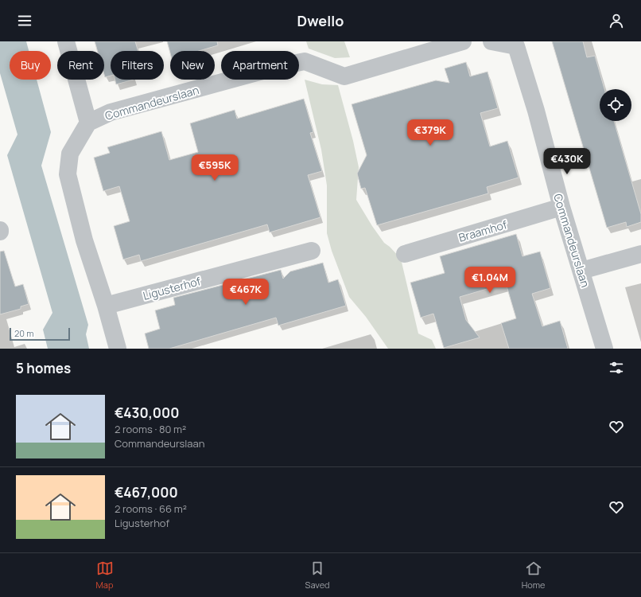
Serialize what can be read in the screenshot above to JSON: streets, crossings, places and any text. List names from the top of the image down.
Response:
{
  "streets": {
    "street": ["Commandeurslaan", "Braamhof", "Ligusterhof"]
  },
  "crossings": [
    ["Commandeurslaan", "Braamhof"]
  ],
  "scale_bar": "20 m",
  "page": {
    "header": "Dwello",
    "chip": [
      "Buy",
      "Rent",
      "Filters",
      "New",
      "Apartment"
    ],
    "price": [
      "€379K",
      "€430K",
      "€595K",
      "€1.04M",
      "€467K"
    ],
    "scale": "20 m",
    "heading": "5 homes",
    "list": [
      {
        "name": "€430,000",
        "note": "2 rooms · 80 m² · Commandeurslaan"
      },
      {
        "name": "€467,000",
        "note": "2 rooms · 66 m² · Ligusterhof"
      }
    ],
    "tabs": ["Map", "Saved", "Home"]
  }
}
